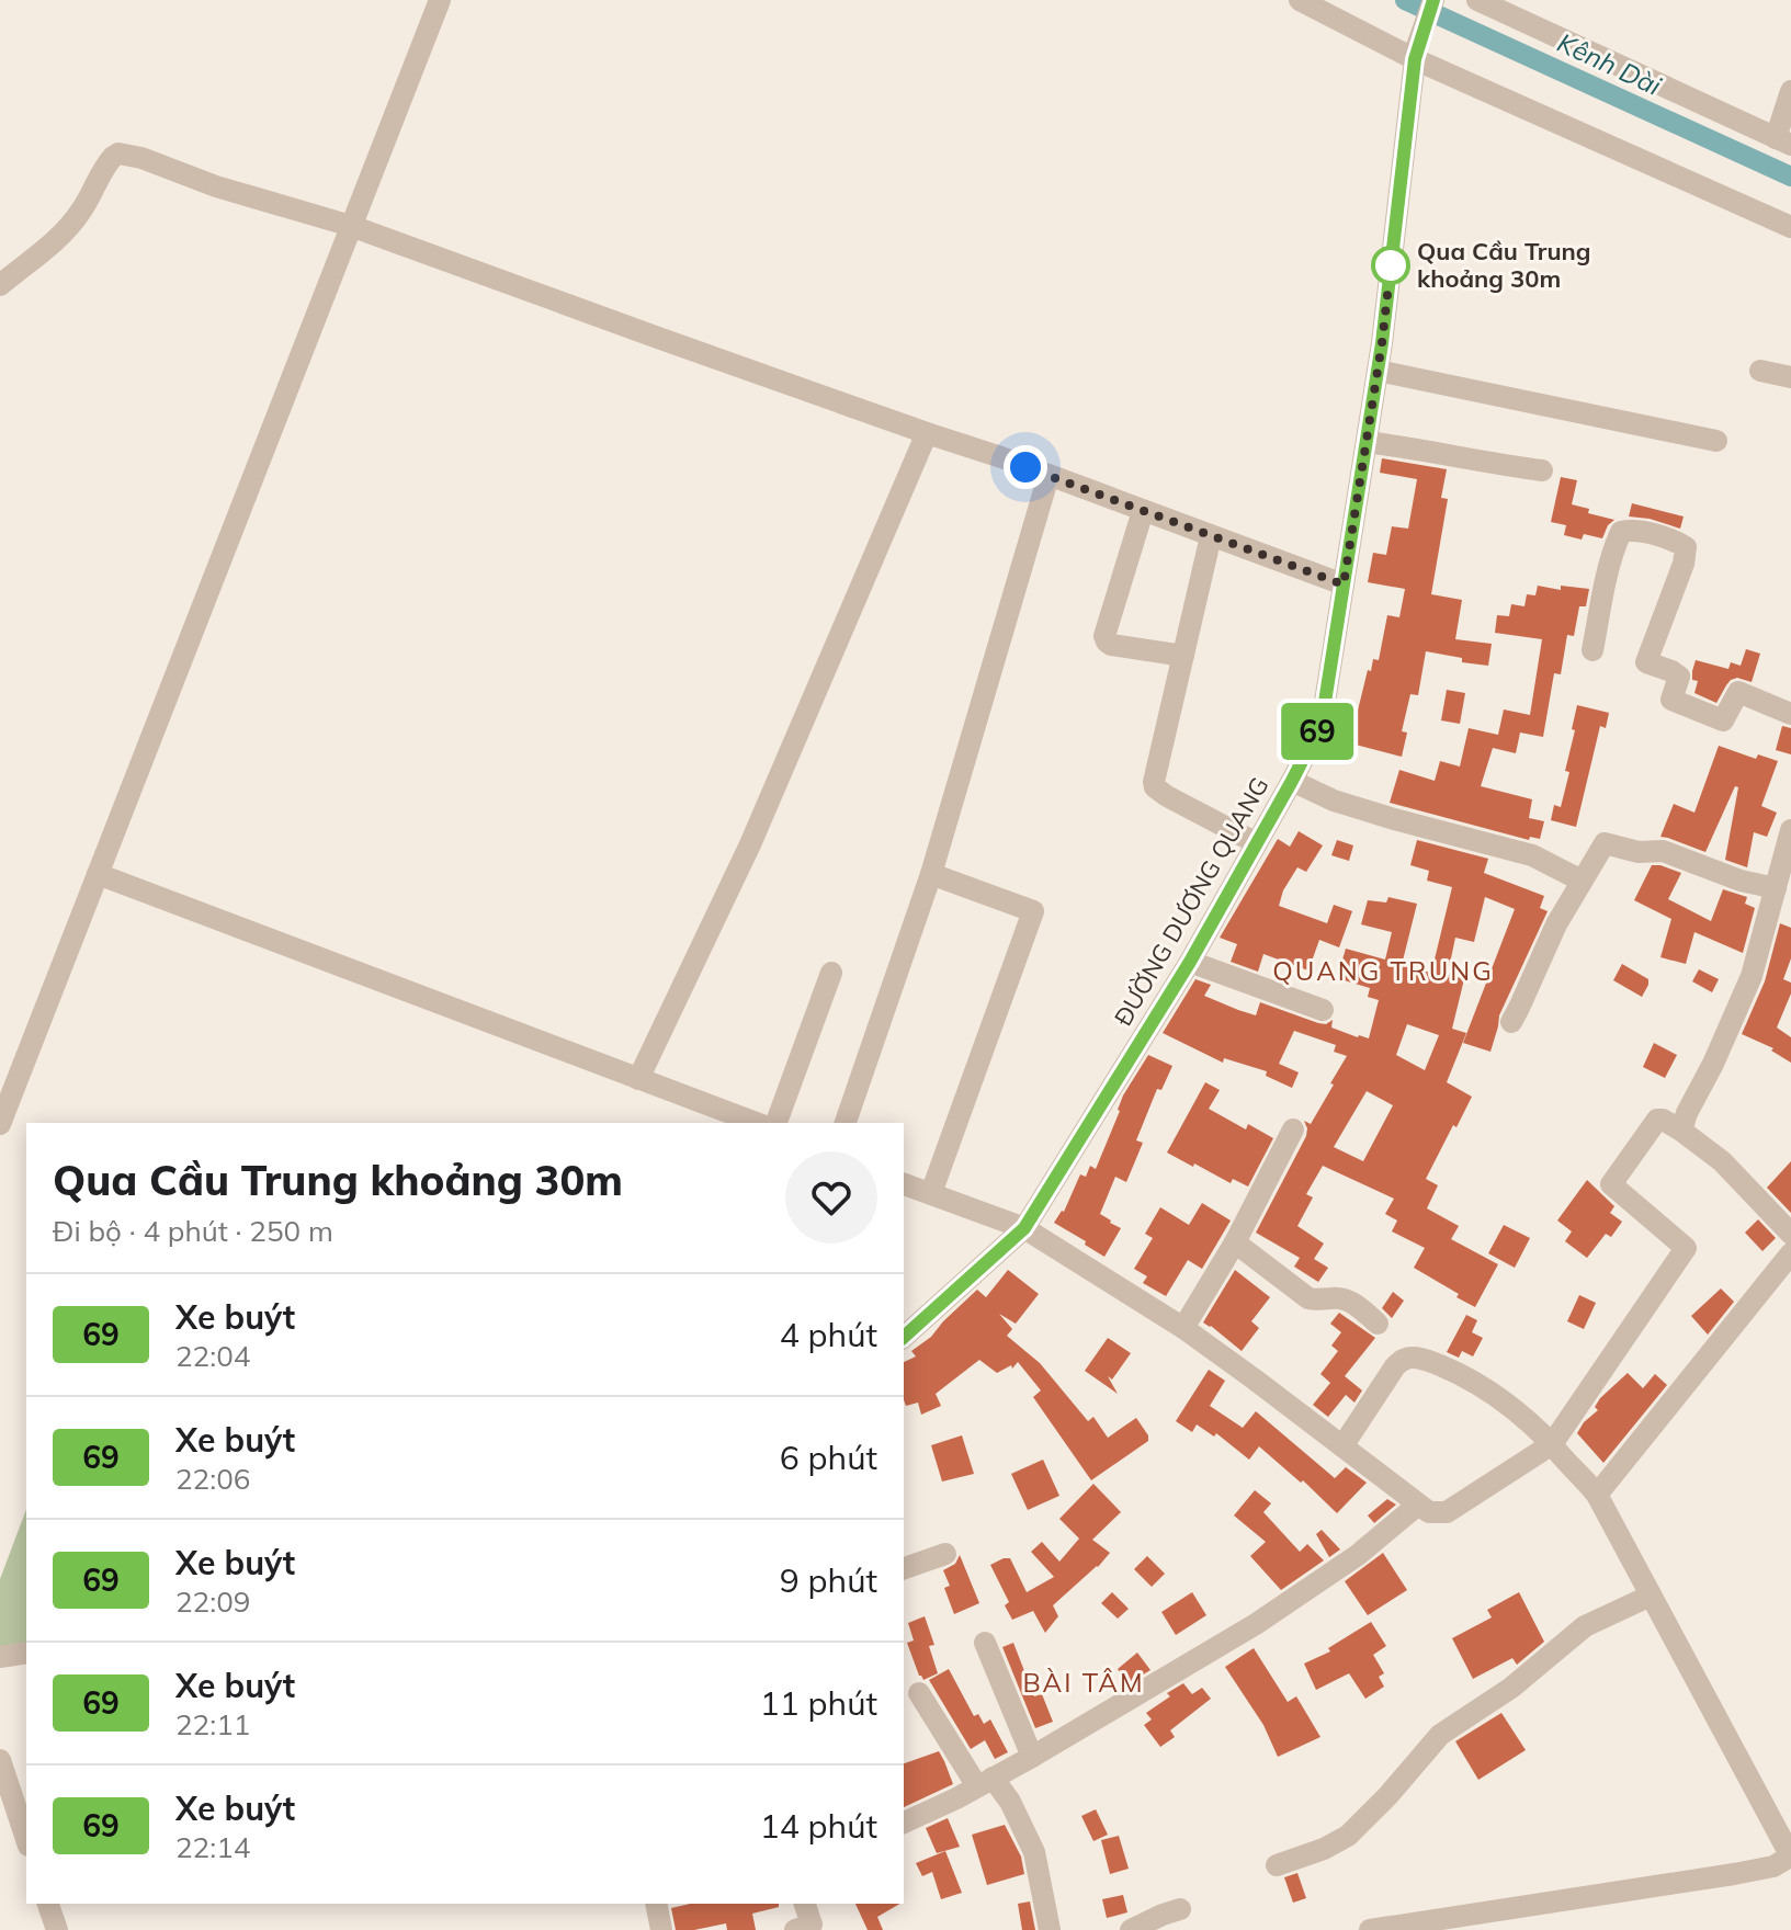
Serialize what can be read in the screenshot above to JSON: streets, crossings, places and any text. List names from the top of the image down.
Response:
{
  "streets": {
    "street": ["ĐƯỜNG DƯƠNG QUANG"]
  },
  "districts": ["QUANG TRUNG", "BÀI TÂM"],
  "water": ["Kênh Dài"],
  "places": ["Qua Cầu Trung khoảng 30m"],
  "lines": ["bus line 69"],
  "page": {
    "on_map": "69",
    "heading": ["Qua Cầu Trung khoảng 30m", "Đi bộ · 4 phút · 250 m"],
    "list": [
      {
        "mark": "69",
        "name": "Xe buýt",
        "note": "22:04",
        "value": "4 phút"
      },
      {
        "mark": "69",
        "name": "Xe buýt",
        "note": "22:06",
        "value": "6 phút"
      },
      {
        "mark": "69",
        "name": "Xe buýt",
        "note": "22:09",
        "value": "9 phút"
      },
      {
        "mark": "69",
        "name": "Xe buýt",
        "note": "22:11",
        "value": "11 phút"
      },
      {
        "mark": "69",
        "name": "Xe buýt",
        "note": "22:14",
        "value": "14 phút"
      }
    ]
  }
}
